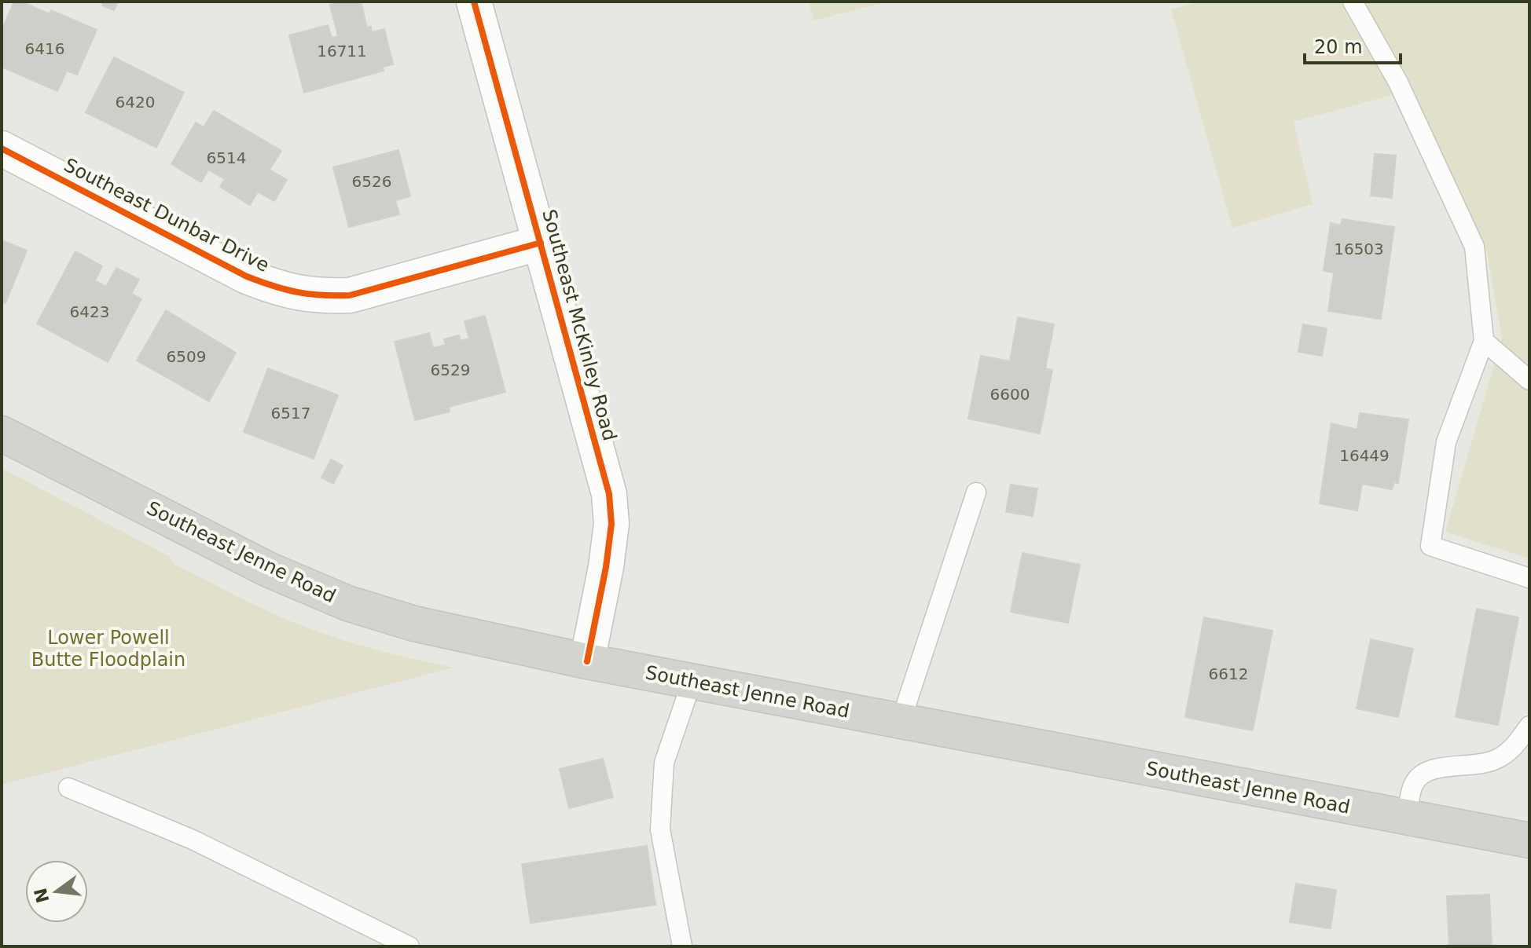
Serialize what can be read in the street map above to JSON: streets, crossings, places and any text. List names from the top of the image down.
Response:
{
  "streets": {
    "main road": ["Southeast Jenne Road"],
    "street": ["Southeast Dunbar Drive", "Southeast McKinley Road"]
  },
  "crossings": [
    ["Southeast Dunbar Drive", "Southeast McKinley Road"],
    ["Southeast McKinley Road", "Southeast Jenne Road"]
  ],
  "parks": ["Lower Powell Butte Floodplain"],
  "house_numbers": [
    "6416",
    "16711",
    "6420",
    "6514",
    "6526",
    "16503",
    "6423",
    "6509",
    "6529",
    "6600",
    "6517",
    "16449",
    "6612"
  ],
  "scale_bar": "20 m",
  "north": "left"
}
